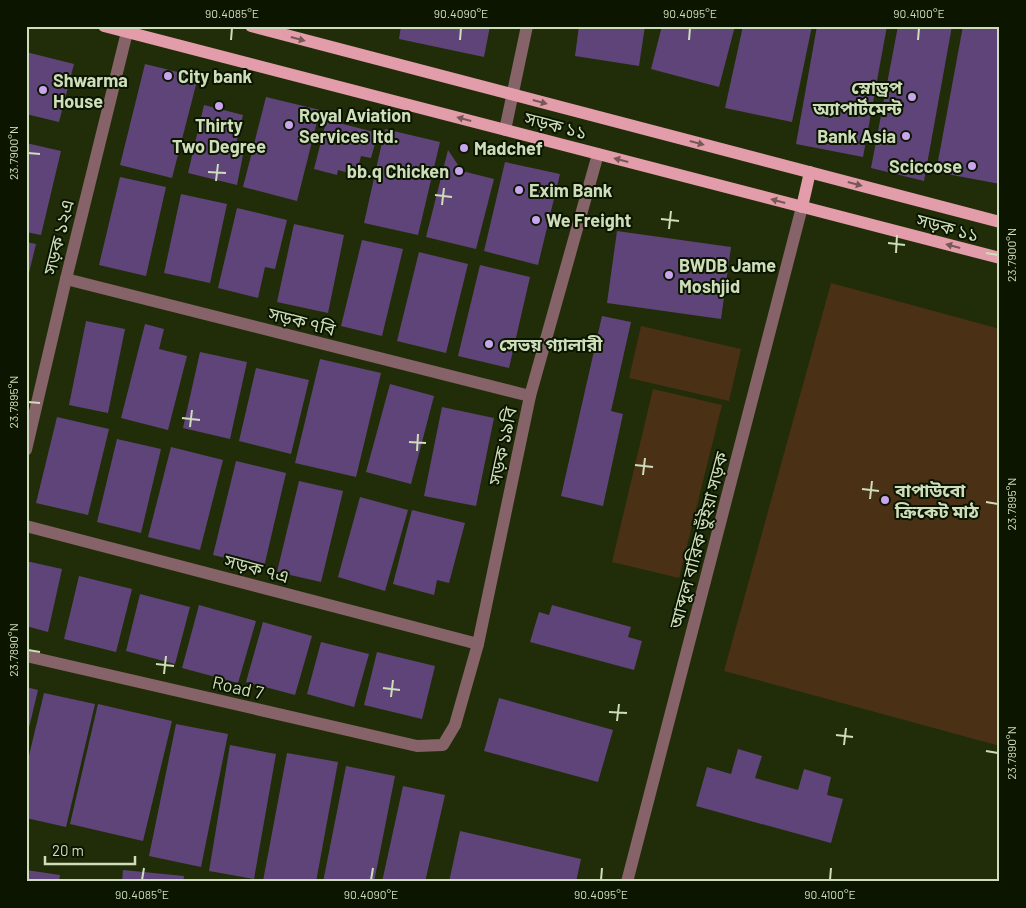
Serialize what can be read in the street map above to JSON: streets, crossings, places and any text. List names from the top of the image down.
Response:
{
  "streets": {
    "main road": ["সড়ক ১১"],
    "street": [
      "সড়ক ১২এ",
      "সড়ক ৭বি",
      "সড়ক ১৯বি",
      "আব্দুল বারিক ভুঁইয়া সড়ক",
      "সড়ক ৭এ",
      "Road 7"
    ]
  },
  "crossings": [
    ["সড়ক ১১", "সড়ক ১২এ"],
    ["সড়ক ১১", "সড়ক ১৯বি"],
    ["সড়ক ১১", "আব্দুল বারিক ভুঁইয়া সড়ক"],
    ["সড়ক ১২এ", "সড়ক ৭বি"],
    ["সড়ক ৭বি", "সড়ক ১৯বি"],
    ["সড়ক ১৯বি", "সড়ক ৭এ"],
    ["সড়ক ১৯বি", "Road 7"]
  ],
  "places": [
    "City bank",
    "Shwarma House",
    "স্নোড্রপ অ্যাপার্টমেন্ট",
    "Thirty Two Degree",
    "Royal Aviation Services ltd.",
    "Bank Asia",
    "Madchef",
    "Sciccose",
    "bb.q Chicken",
    "Exim Bank",
    "We Freight",
    "BWDB Jame Moshjid",
    "সেভয় গ্যালারী",
    "বাপাউবো ক্রিকেট মাঠ"
  ],
  "scale_bar": "20 m",
  "coordinates": [
    "90.4085°E",
    "90.4090°E",
    "90.4095°E",
    "90.4100°E",
    "23.7900°N",
    "23.7895°N",
    "23.7890°N"
  ]
}
